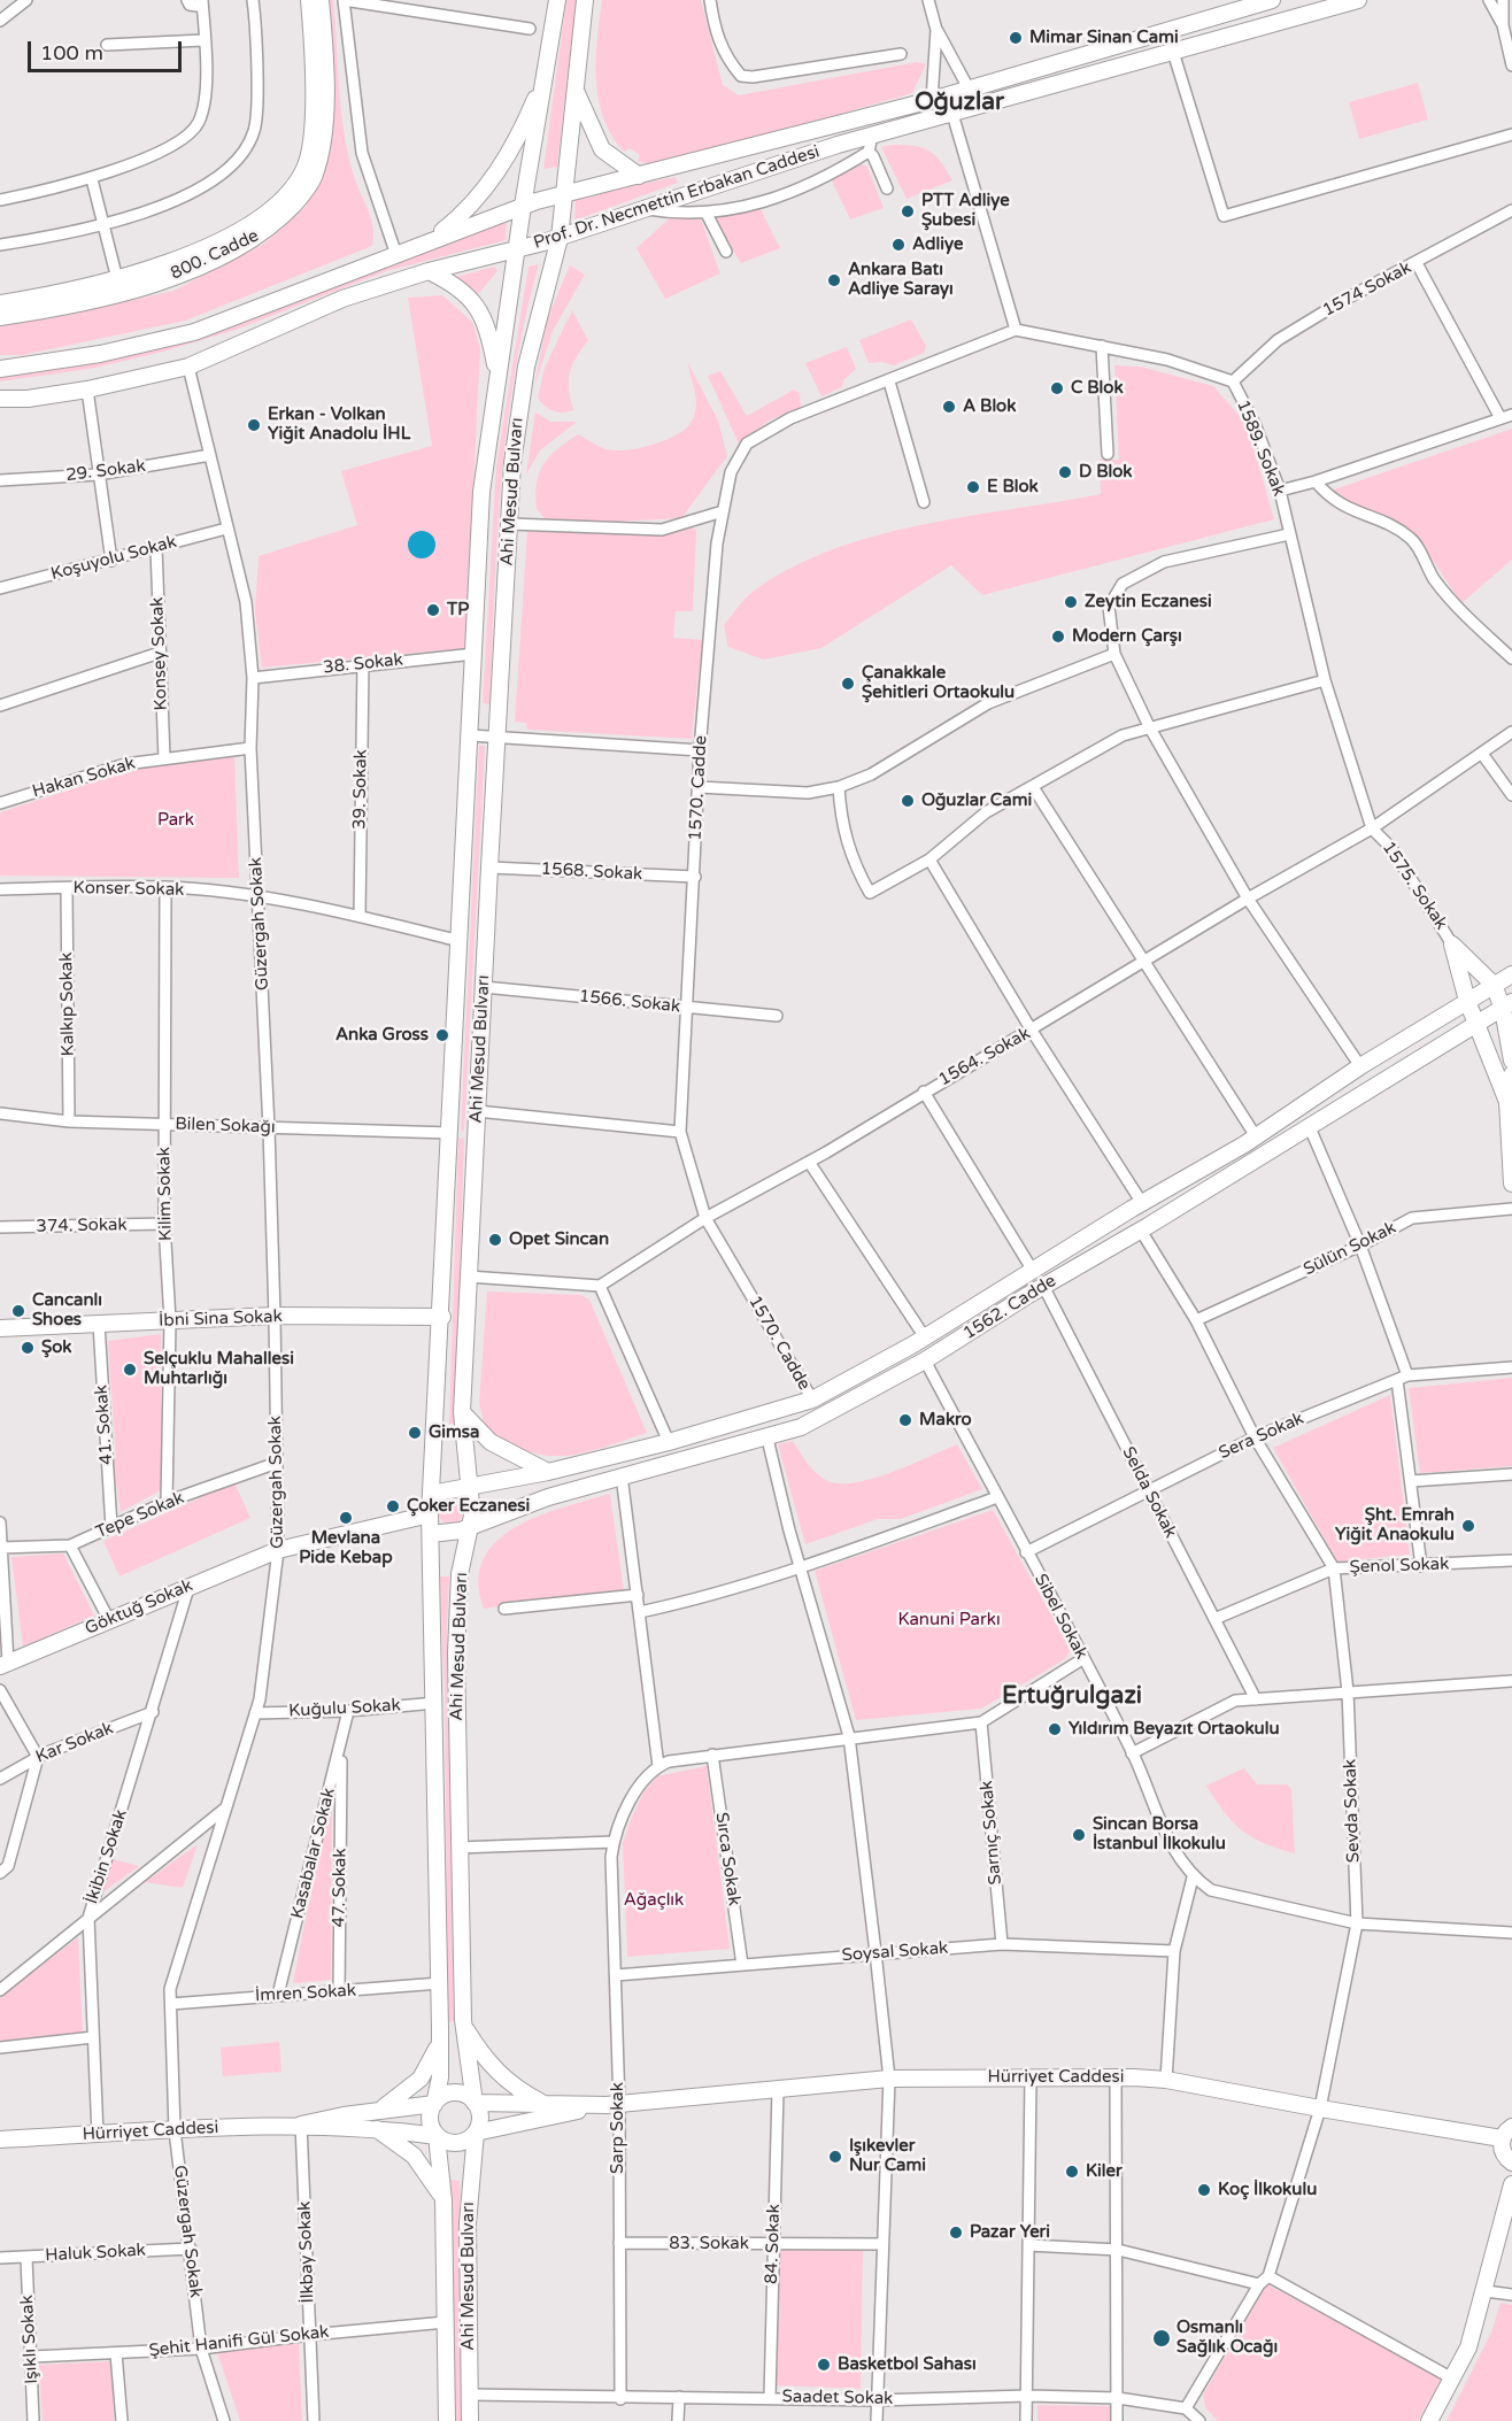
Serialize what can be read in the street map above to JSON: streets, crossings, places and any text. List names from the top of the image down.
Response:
{
  "streets": {
    "main road": [
      "Prof. Dr. Necmettin Erbakan Caddesi",
      "800. Cadde",
      "Ahi Mesud Bulvarı",
      "1562. Cadde",
      "İbni Sina Sokak",
      "Göktuğ Sokak",
      "Hürriyet Caddesi"
    ],
    "street": [
      "1574 Sokak",
      "1589. Sokak",
      "29. Sokak",
      "Koşuyolu Sokak",
      "Konsey Sokak",
      "38. Sokak",
      "Hakan Sokak",
      "1570. Cadde",
      "39. Sokak",
      "1568. Sokak",
      "1575. Sokak",
      "Konser Sokak",
      "Güzergah Sokak",
      "1566. Sokak",
      "Kalkıp Sokak",
      "1564. Sokak",
      "Bilen Sokağı",
      "Kilim Sokak",
      "374. Sokak",
      "Sülün Sokak",
      "41. Sokak",
      "Sera Sokak",
      "Selda Sokak",
      "Tepe Sokak",
      "Şenol Sokak",
      "Sibel Sokak",
      "Kuğulu Sokak",
      "Kar Sokak",
      "Sevda Sokak",
      "Sarnıç Sokak",
      "Kasabalar Sokak",
      "İkibin Sokak",
      "Sırca Sokak",
      "47. Sokak",
      "Soysal Sokak",
      "İmren Sokak",
      "Sarp Sokak",
      "83. Sokak",
      "84. Sokak",
      "İlkbay Sokak",
      "Haluk Sokak",
      "Işıklı Sokak",
      "Şehit Hanifi Gül Sokak",
      "Saadet Sokak"
    ]
  },
  "crossings": [
    ["Prof. Dr. Necmettin Erbakan Caddesi", "Ahi Mesud Bulvarı"],
    ["Prof. Dr. Necmettin Erbakan Caddesi", "Güzergah Sokak"],
    ["1574 Sokak", "1589. Sokak"],
    ["1589. Sokak", "1570. Cadde"],
    ["1589. Sokak", "1575. Sokak"],
    ["1589. Sokak", "1564. Sokak"],
    ["29. Sokak", "Güzergah Sokak"],
    ["Ahi Mesud Bulvarı", "38. Sokak"],
    ["Ahi Mesud Bulvarı", "1568. Sokak"],
    ["Ahi Mesud Bulvarı", "Konser Sokak"],
    ["Ahi Mesud Bulvarı", "1566. Sokak"],
    ["Ahi Mesud Bulvarı", "Bilen Sokağı"],
    ["Ahi Mesud Bulvarı", "1562. Cadde"],
    ["Ahi Mesud Bulvarı", "İbni Sina Sokak"],
    ["Ahi Mesud Bulvarı", "Göktuğ Sokak"],
    ["Ahi Mesud Bulvarı", "Kuğulu Sokak"],
    ["Ahi Mesud Bulvarı", "İmren Sokak"],
    ["Ahi Mesud Bulvarı", "Şehit Hanifi Gül Sokak"],
    ["Ahi Mesud Bulvarı", "Saadet Sokak"],
    ["Koşuyolu Sokak", "Konsey Sokak"],
    ["Koşuyolu Sokak", "Güzergah Sokak"],
    ["Konsey Sokak", "Hakan Sokak"],
    ["38. Sokak", "39. Sokak"],
    ["38. Sokak", "Güzergah Sokak"],
    ["Hakan Sokak", "Güzergah Sokak"],
    ["1570. Cadde", "1568. Sokak"],
    ["1570. Cadde", "1566. Sokak"],
    ["1570. Cadde", "1564. Sokak"],
    ["1570. Cadde", "1562. Cadde"],
    ["39. Sokak", "Konser Sokak"],
    ["1575. Sokak", "1564. Sokak"],
    ["Konser Sokak", "Güzergah Sokak"],
    ["Konser Sokak", "Kalkıp Sokak"],
    ["Konser Sokak", "Kilim Sokak"],
    ["Güzergah Sokak", "Bilen Sokağı"],
    ["Güzergah Sokak", "İbni Sina Sokak"],
    ["Güzergah Sokak", "Tepe Sokak"],
    ["Güzergah Sokak", "Göktuğ Sokak"],
    ["Güzergah Sokak", "Kuğulu Sokak"],
    ["Güzergah Sokak", "İmren Sokak"],
    ["Güzergah Sokak", "Hürriyet Caddesi"],
    ["Güzergah Sokak", "Haluk Sokak"],
    ["Güzergah Sokak", "Şehit Hanifi Gül Sokak"],
    ["Kalkıp Sokak", "Bilen Sokağı"],
    ["Bilen Sokağı", "Kilim Sokak"],
    ["Kilim Sokak", "374. Sokak"],
    ["Kilim Sokak", "İbni Sina Sokak"],
    ["Kilim Sokak", "Tepe Sokak"],
    ["Sülün Sokak", "Sevda Sokak"],
    ["1562. Cadde", "Selda Sokak"],
    ["1562. Cadde", "Sibel Sokak"],
    ["1562. Cadde", "Sevda Sokak"],
    ["İbni Sina Sokak", "41. Sokak"],
    ["41. Sokak", "Tepe Sokak"],
    ["Sera Sokak", "Selda Sokak"],
    ["Sera Sokak", "Sibel Sokak"],
    ["Sera Sokak", "Sevda Sokak"],
    ["Selda Sokak", "Şenol Sokak"],
    ["Şenol Sokak", "Sevda Sokak"],
    ["Göktuğ Sokak", "İkibin Sokak"],
    ["Sibel Sokak", "Sevda Sokak"],
    ["Kuğulu Sokak", "Kasabalar Sokak"],
    ["Kar Sokak", "İkibin Sokak"],
    ["Sevda Sokak", "Hürriyet Caddesi"],
    ["Sarnıç Sokak", "Soysal Sokak"],
    ["Kasabalar Sokak", "47. Sokak"],
    ["Kasabalar Sokak", "İmren Sokak"],
    ["İkibin Sokak", "Hürriyet Caddesi"],
    ["Sırca Sokak", "Soysal Sokak"],
    ["47. Sokak", "İmren Sokak"],
    ["Soysal Sokak", "Sarp Sokak"],
    ["Hürriyet Caddesi", "Sarp Sokak"],
    ["Hürriyet Caddesi", "84. Sokak"],
    ["Hürriyet Caddesi", "İlkbay Sokak"],
    ["Sarp Sokak", "83. Sokak"],
    ["Sarp Sokak", "Saadet Sokak"],
    ["83. Sokak", "84. Sokak"],
    ["84. Sokak", "Saadet Sokak"],
    ["İlkbay Sokak", "Şehit Hanifi Gül Sokak"],
    ["Haluk Sokak", "Işıklı Sokak"],
    ["Işıklı Sokak", "Şehit Hanifi Gül Sokak"]
  ],
  "districts": ["Oğuzlar", "Ertuğrulgazi"],
  "parks": ["Park", "Kanuni Parkı", "Ağaçlık"],
  "places": [
    "Mimar Sinan Cami",
    "PTT Adliye Şubesi",
    "Adliye",
    "Ankara Batı Adliye Sarayı",
    "C Blok",
    "A Blok",
    "Erkan - Volkan Yiğit Anadolu İHL",
    "D Blok",
    "E Blok",
    "Zeytin Eczanesi",
    "TP",
    "Modern Çarşı",
    "Çanakkale Şehitleri Ortaokulu",
    "Oğuzlar Cami",
    "Anka Gross",
    "Opet Sincan",
    "Cancanlı Shoes",
    "Şok",
    "Selçuklu Mahallesi Muhtarlığı",
    "Makro",
    "Gimsa",
    "Çoker Eczanesi",
    "Mevlana Pide Kebap",
    "Şht. Emrah Yiğit Anaokulu",
    "Yıldırım Beyazıt Ortaokulu",
    "Sincan Borsa İstanbul İlkokulu",
    "Işıkevler Nur Cami",
    "Kiler",
    "Koç İlkokulu",
    "Pazar Yeri",
    "Osmanlı Sağlık Ocağı",
    "Basketbol Sahası"
  ],
  "scale_bar": "100 m"
}
